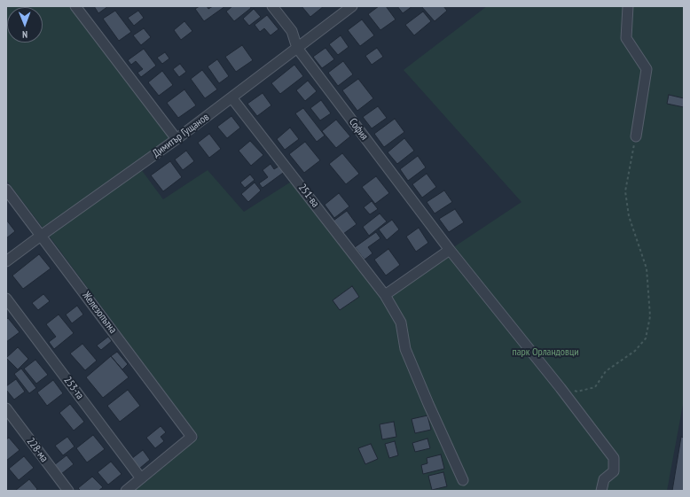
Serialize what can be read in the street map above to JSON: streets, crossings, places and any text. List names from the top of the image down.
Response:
{
  "streets": {
    "street": [
      "София",
      "Димитър Гущанов",
      "251-ва",
      "Железопътна",
      "253-та",
      "228-ма"
    ]
  },
  "crossings": [
    ["София", "Димитър Гущанов"],
    ["Димитър Гущанов", "251-ва"],
    ["Димитър Гущанов", "Железопътна"],
    ["Железопътна", "253-та"]
  ],
  "parks": ["парк Орландовци"],
  "north": "bottom"
}
